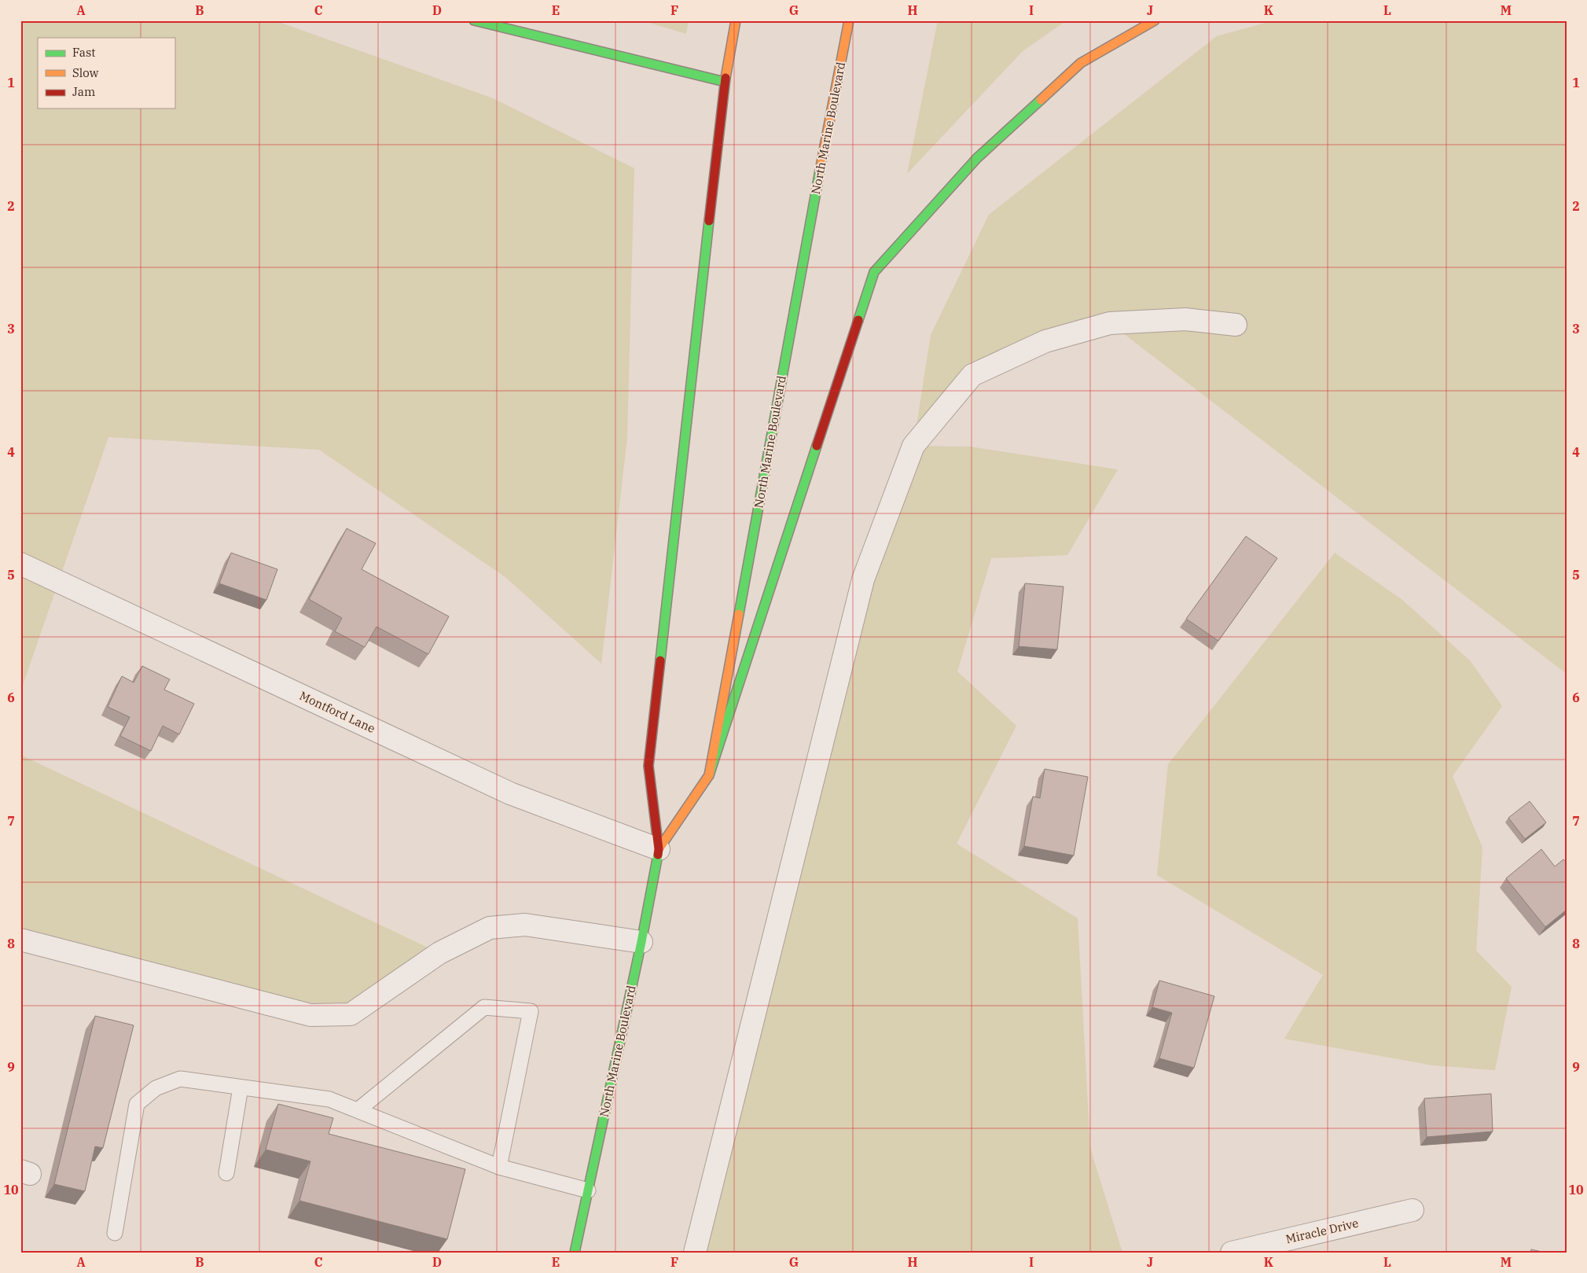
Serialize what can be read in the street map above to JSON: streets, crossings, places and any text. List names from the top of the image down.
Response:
{
  "streets": {
    "main road": ["North Marine Boulevard"],
    "street": ["Montford Lane", "Miracle Drive"]
  },
  "crossings": [
    ["North Marine Boulevard", "Montford Lane"]
  ],
  "legend": ["Fast", "Slow", "Jam"],
  "grid": {
    "columns": [
      "A",
      "B",
      "C",
      "D",
      "E",
      "F",
      "G",
      "H",
      "I",
      "J",
      "K",
      "L",
      "M"
    ],
    "rows": [
      "1",
      "2",
      "3",
      "4",
      "5",
      "6",
      "7",
      "8",
      "9",
      "10"
    ]
  }
}
